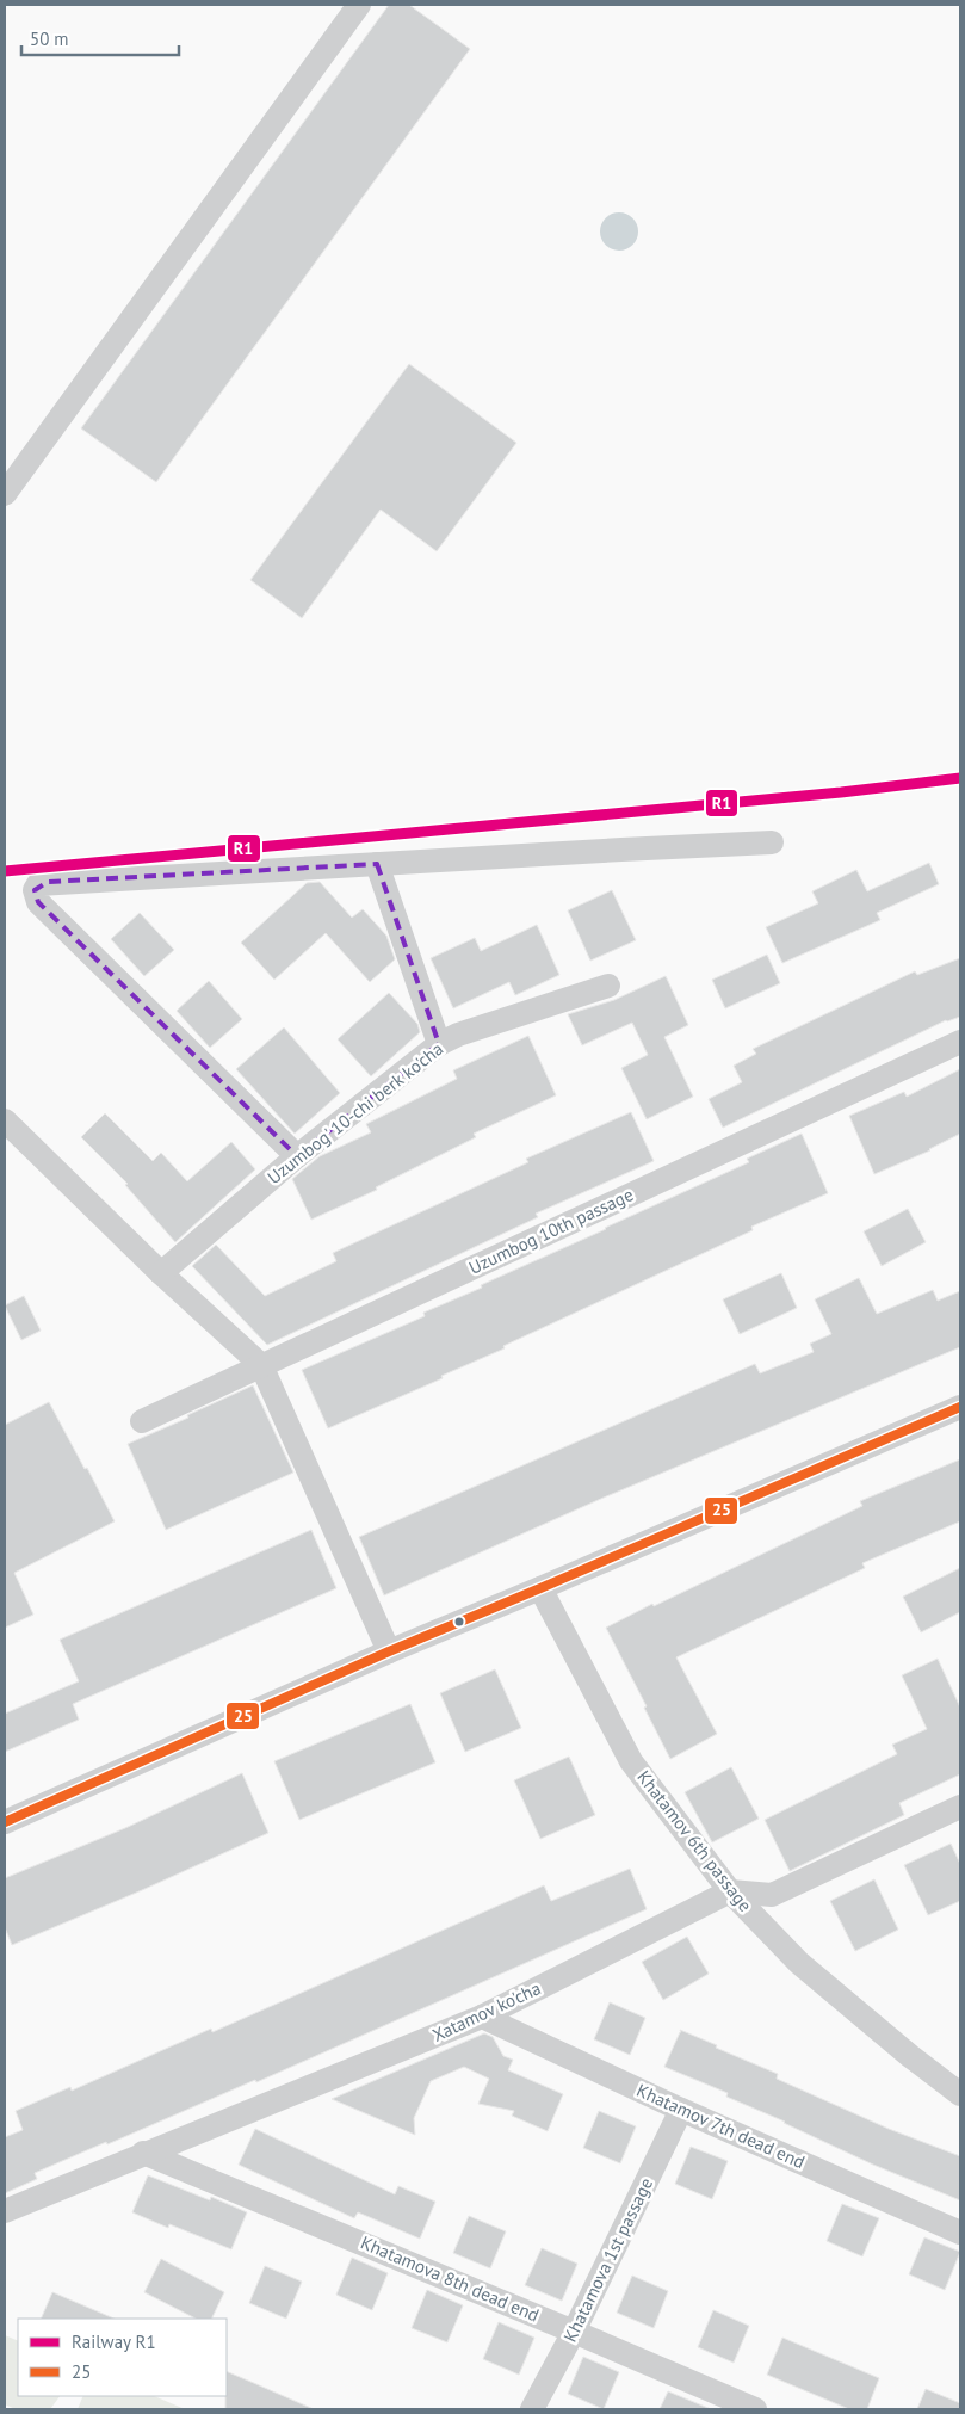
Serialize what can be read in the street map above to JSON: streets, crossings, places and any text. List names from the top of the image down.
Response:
{
  "streets": {
    "street": [
      "Uzumbog' 10-chi berk ko'cha",
      "Uzumbog 10th passage",
      "Khatamov 6th passage",
      "Xatamov ko'cha",
      "Khatamov 7th dead end",
      "Khatamova 1st passage",
      "Khatamova 8th dead end"
    ]
  },
  "crossings": [
    ["Khatamov 6th passage", "Xatamov ko'cha"],
    ["Xatamov ko'cha", "Khatamov 7th dead end"],
    ["Xatamov ko'cha", "Khatamova 8th dead end"],
    ["Khatamov 7th dead end", "Khatamova 1st passage"],
    ["Khatamova 1st passage", "Khatamova 8th dead end"]
  ],
  "lines": ["rail line R1", "transit line 25"],
  "legend": ["Railway R1", "25"],
  "scale_bar": "50 m"
}
